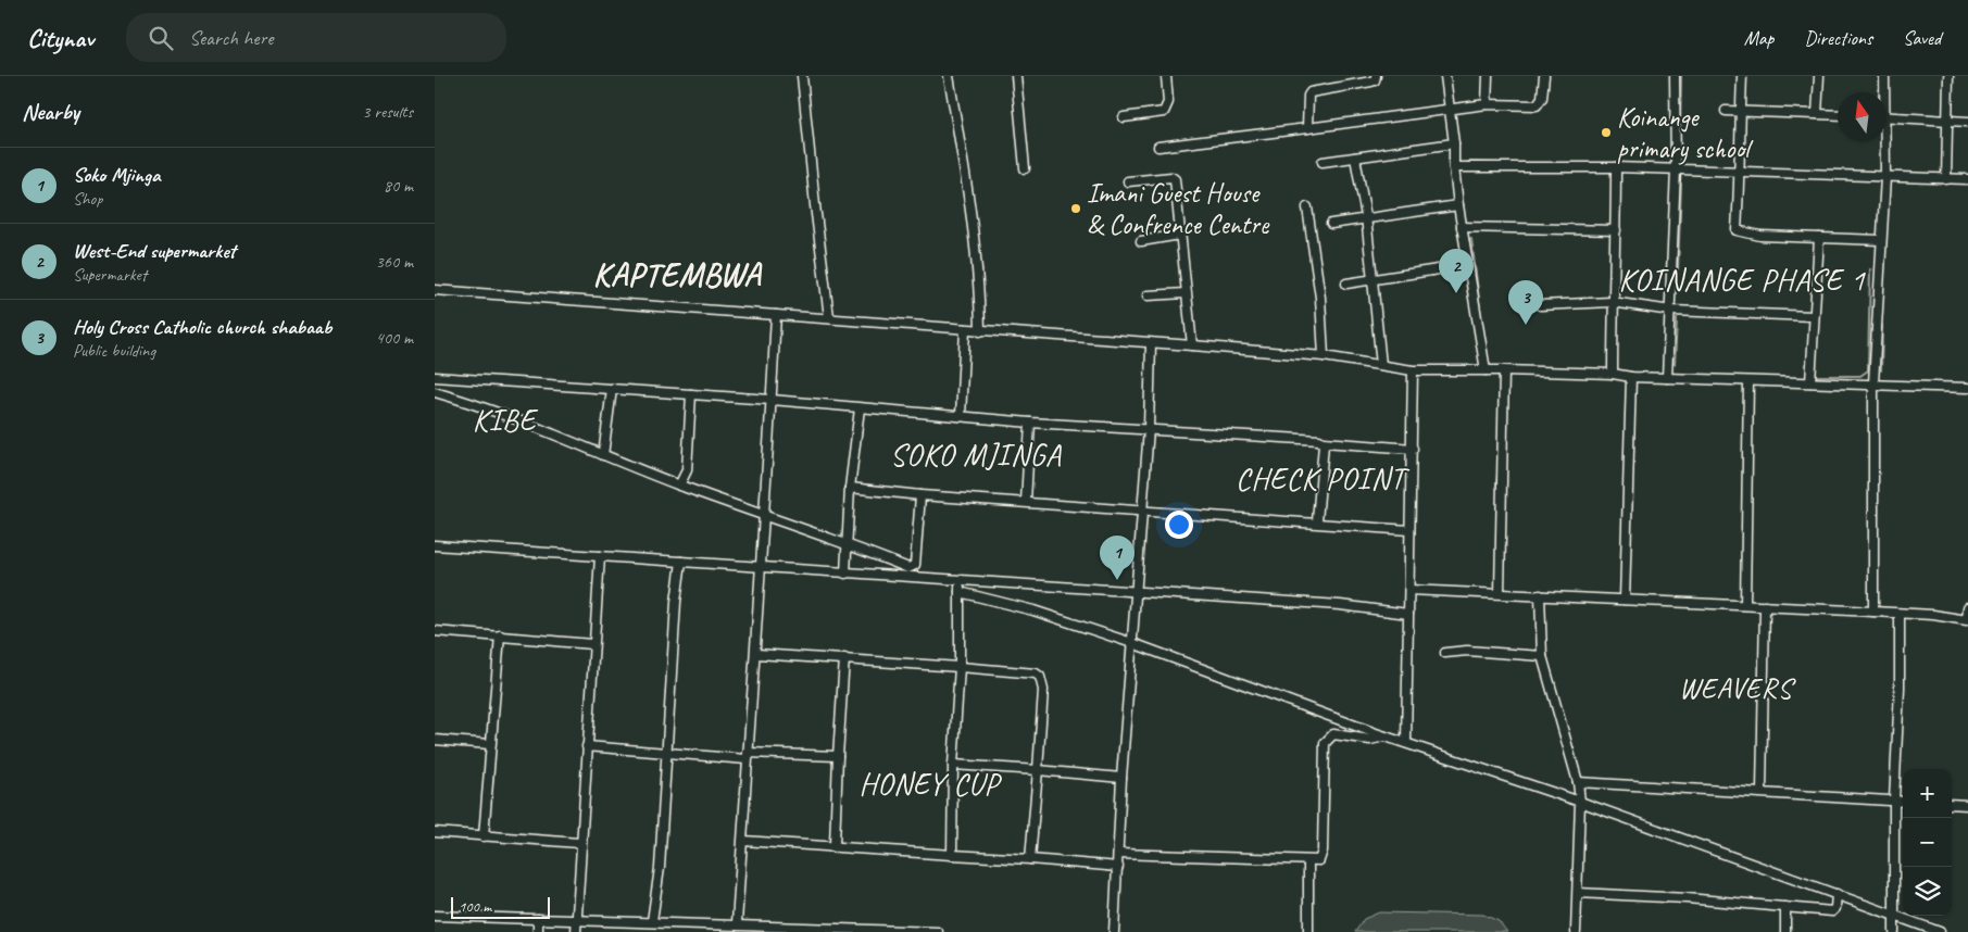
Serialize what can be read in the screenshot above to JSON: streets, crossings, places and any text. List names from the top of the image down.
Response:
{
  "districts": [
    "KAPTEMBWA",
    "KOINANGE PHASE 1",
    "KIBE",
    "SOKO MJINGA",
    "CHECK POINT",
    "WEAVERS",
    "HONEY CUP"
  ],
  "places": ["Koinange primary school", "Imani Guest House & Confrence Centre"],
  "scale_bar": "100 m",
  "north": "top",
  "page": {
    "header": "Citynav",
    "search": "Search here",
    "nav": ["Map", "Directions", "Saved"],
    "heading": ["Nearby", "3 results"],
    "list": [
      {
        "mark": "1",
        "name": "Soko Mjinga",
        "note": "Shop",
        "value": "80 m"
      },
      {
        "mark": "2",
        "name": "West-End supermarket",
        "note": "Supermarket",
        "value": "360 m"
      },
      {
        "mark": "3",
        "name": "Holy Cross Catholic church shabaab",
        "note": "Public building",
        "value": "400 m"
      }
    ],
    "pins": ["2", "3", "1"],
    "map_buttons": ["+", "−"],
    "scale": "100 m"
  }
}
